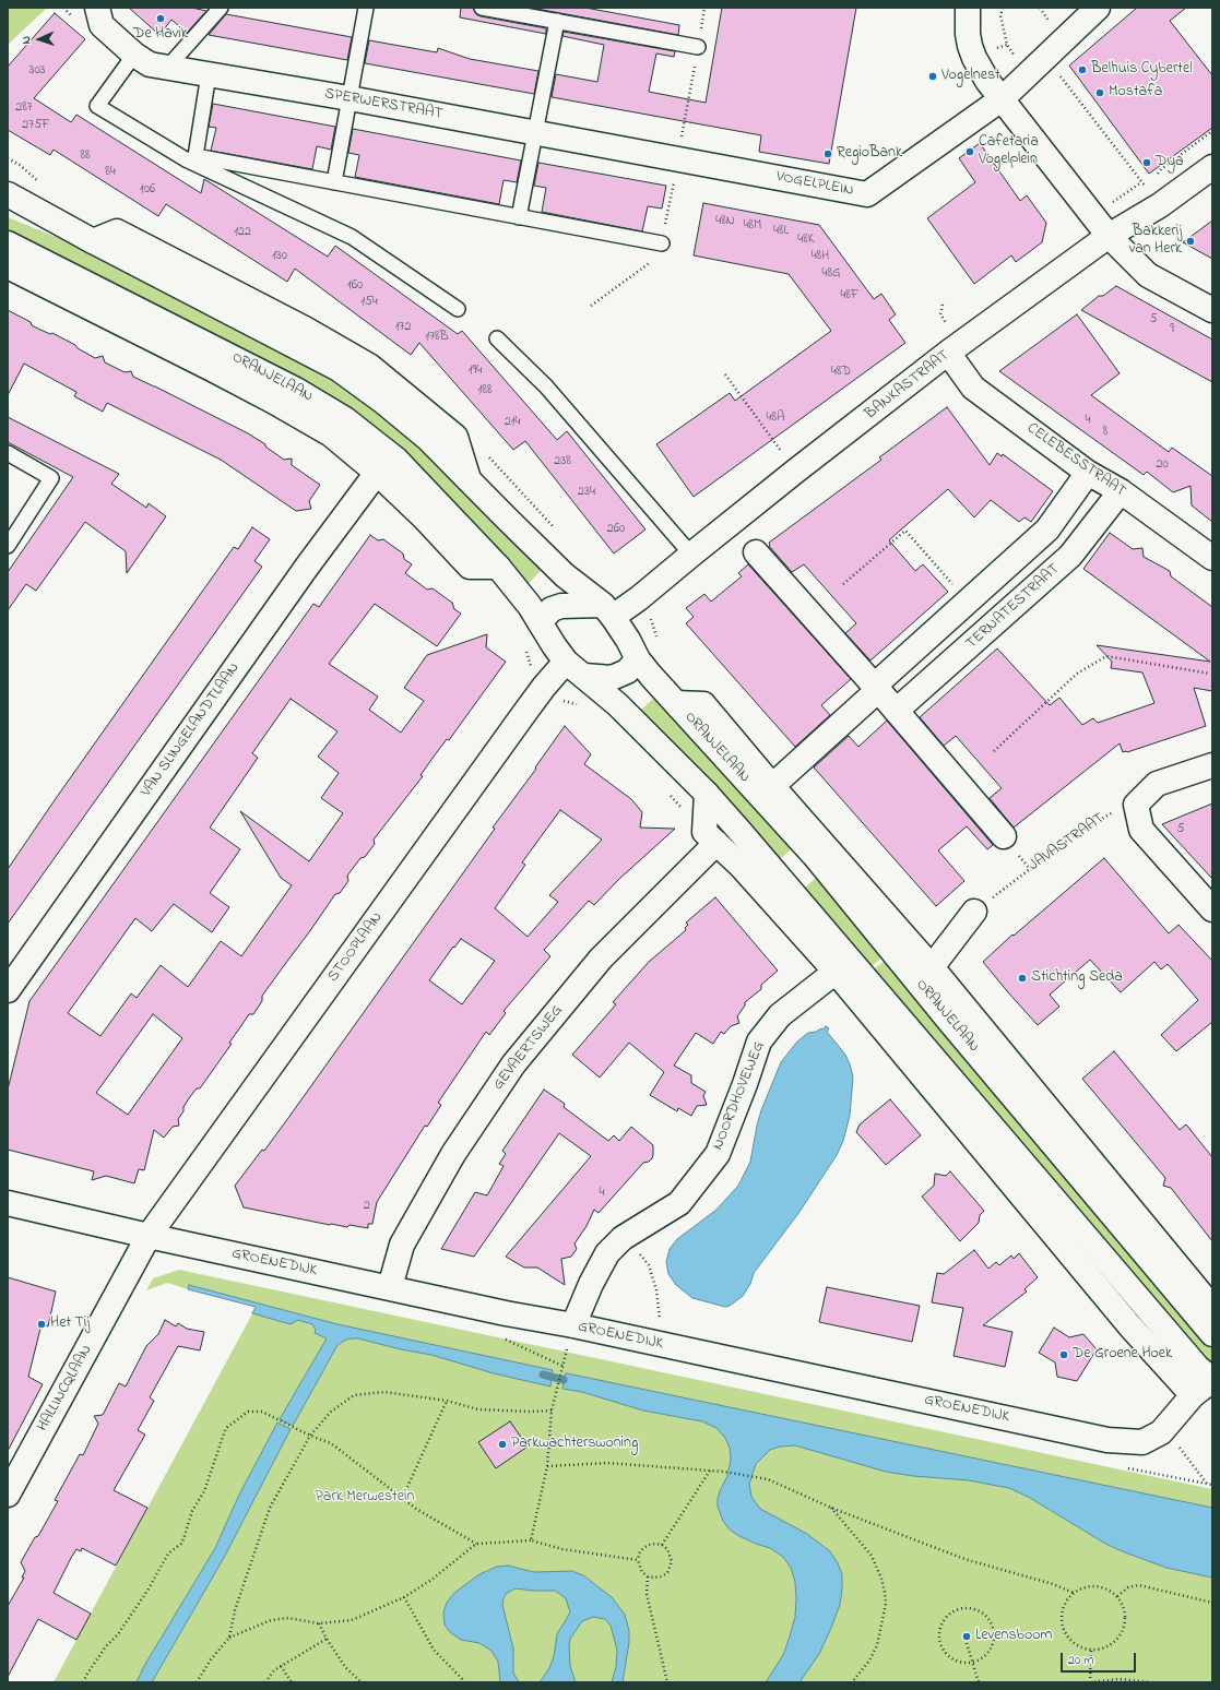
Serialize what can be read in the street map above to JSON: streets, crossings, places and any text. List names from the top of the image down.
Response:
{
  "streets": {
    "street": [
      "SPERWERSTRAAT",
      "VOGELPLEIN",
      "ORANJELAAN",
      "BANKASTRAAT",
      "CELEBESSTRAAT",
      "TERNATESTRAAT",
      "VAN SLINGELANDTLAAN",
      "STOOPLAAN",
      "GEVAERTSWEG",
      "NOORDHOVEWEG",
      "GROENEDIJK",
      "HALLINCQLAAN"
    ],
    "path": ["JAVASTRAAT"]
  },
  "crossings": [
    ["SPERWERSTRAAT", "VOGELPLEIN"],
    ["ORANJELAAN", "BANKASTRAAT"],
    ["ORANJELAAN", "VAN SLINGELANDTLAAN"],
    ["ORANJELAAN", "STOOPLAAN"],
    ["ORANJELAAN", "GROENEDIJK"],
    ["BANKASTRAAT", "CELEBESSTRAAT"],
    ["CELEBESSTRAAT", "TERNATESTRAAT"],
    ["STOOPLAAN", "GROENEDIJK"],
    ["STOOPLAAN", "HALLINCQLAAN"],
    ["GEVAERTSWEG", "GROENEDIJK"],
    ["NOORDHOVEWEG", "GROENEDIJK"],
    ["GROENEDIJK", "HALLINCQLAAN"]
  ],
  "parks": ["Park Merwestein"],
  "places": [
    "De Havik",
    "Belhuis Cybertel",
    "Vogelnest",
    "Mostafa",
    "Cafetaria Vogelplein",
    "RegioBank",
    "Dya",
    "Bakkerij van Herk",
    "Stichting Seda",
    "Het Tij",
    "De Groene Hoek",
    "Parkwachterswoning",
    "Levensboom"
  ],
  "house_numbers": [
    "303",
    "287",
    "275F",
    "88",
    "84",
    "106",
    "48N",
    "48M",
    "48L",
    "122",
    "48K",
    "130",
    "48H",
    "48G",
    "160",
    "48F",
    "154",
    "5",
    "172",
    "9",
    "178B",
    "194",
    "48D",
    "188",
    "48A",
    "4",
    "214",
    "8",
    "238",
    "20",
    "234",
    "260",
    "5",
    "4",
    "2"
  ],
  "scale_bar": "20 m",
  "north": "left"
}
